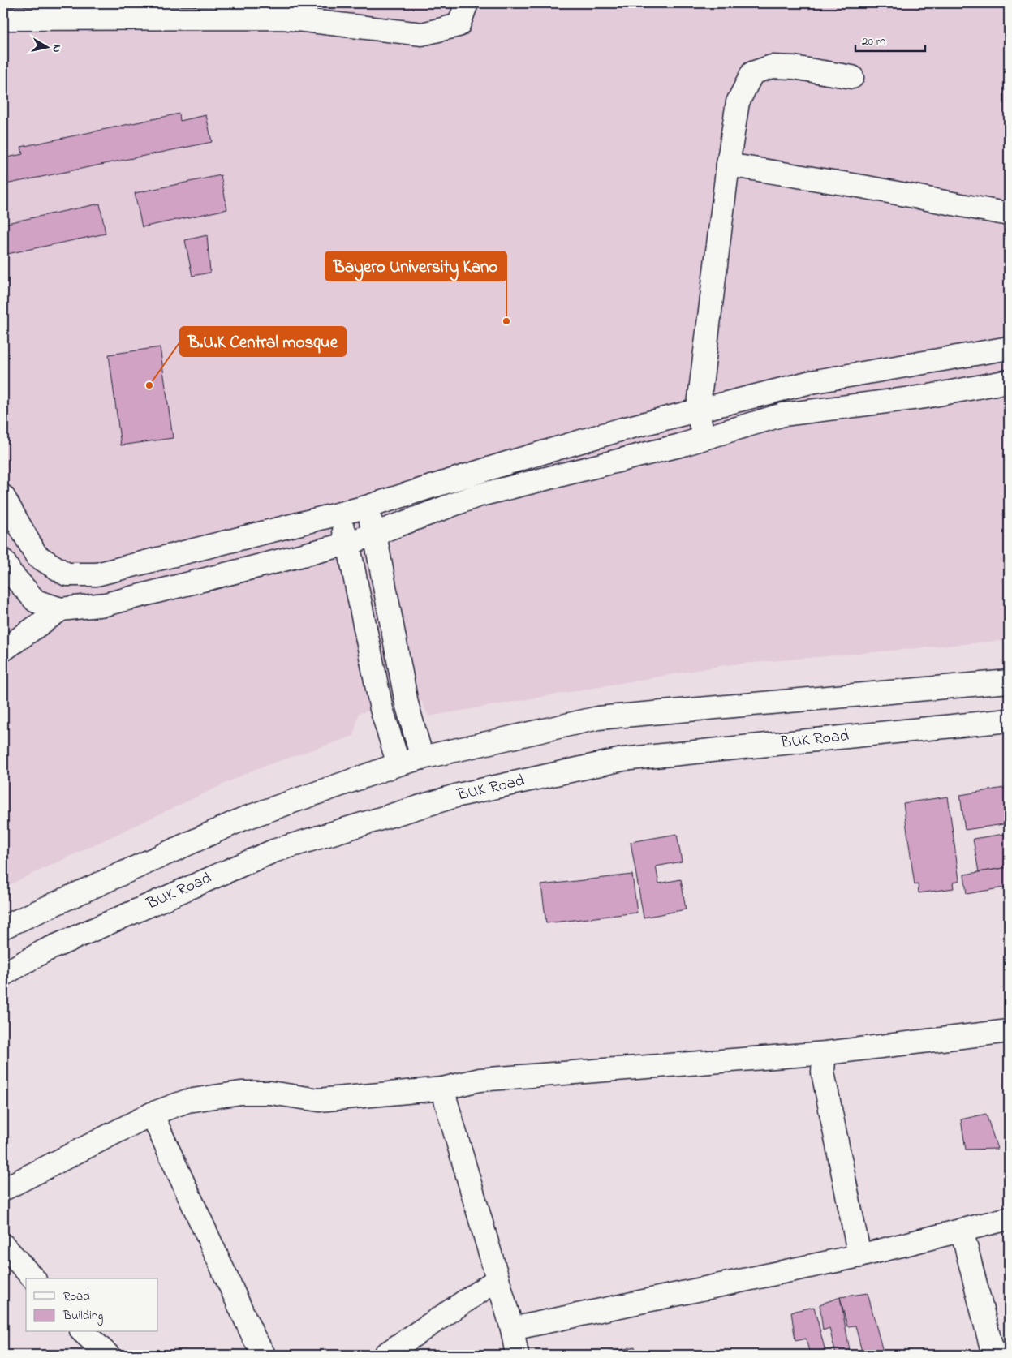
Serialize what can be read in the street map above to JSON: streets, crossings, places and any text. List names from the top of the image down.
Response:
{
  "streets": {
    "street": ["BUK Road"]
  },
  "places": ["Bayero University Kano", "B.U.K Central mosque"],
  "legend": ["Road", "Building"],
  "scale_bar": "20 m",
  "north": "right"
}
